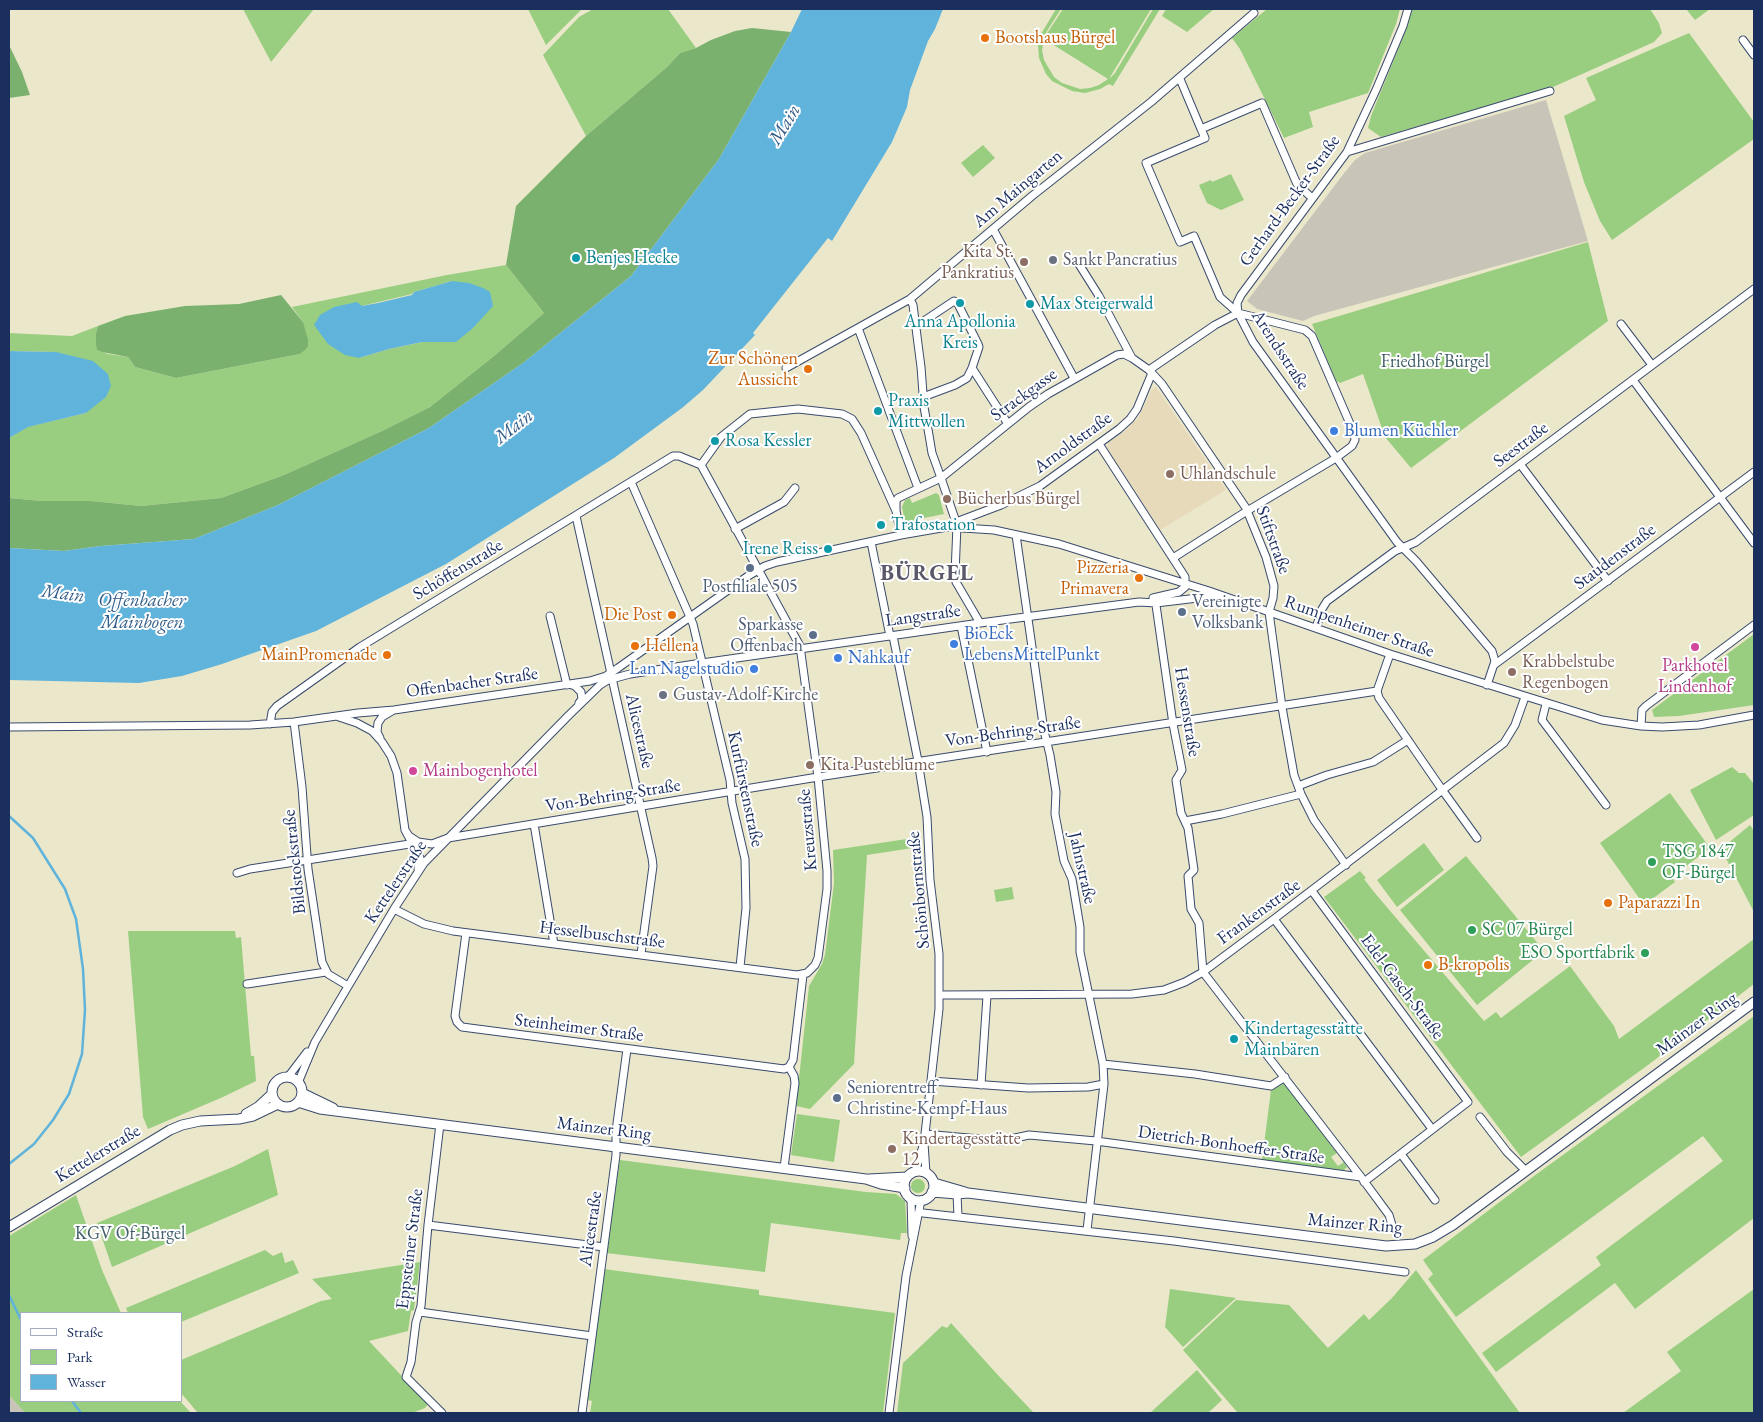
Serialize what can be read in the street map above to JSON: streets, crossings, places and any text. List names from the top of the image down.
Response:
{
  "streets": {
    "street": [
      "Am Maingarten",
      "Gerhard-Becker-Straße",
      "Arendsstraße",
      "Strackgasse",
      "Arnoldstraße",
      "Seestraße",
      "Stiftstraße",
      "Staudenstraße",
      "Schöffenstraße",
      "Langstraße",
      "Rumpenheimer Straße",
      "Offenbacher Straße",
      "Hessenstraße",
      "Alicestraße",
      "Von-Behring-Straße",
      "Kurfürstenstraße",
      "Kreuzstraße",
      "Bildstockstraße",
      "Jahnstraße",
      "Kettelerstraße",
      "Schönbornstraße",
      "Frankenstraße",
      "Hesselbuschstraße",
      "Edel-Gasch-Straße",
      "Mainzer Ring",
      "Steinheimer Straße",
      "Dietrich-Bonhoeffer-Straße",
      "Eppsteiner Straße"
    ]
  },
  "crossings": [
    ["Gerhard-Becker-Straße", "Arendsstraße"],
    ["Arendsstraße", "Seestraße"],
    ["Arendsstraße", "Staudenstraße"],
    ["Strackgasse", "Stiftstraße"],
    ["Arnoldstraße", "Stiftstraße"],
    ["Arnoldstraße", "Rumpenheimer Straße"],
    ["Arnoldstraße", "Offenbacher Straße"],
    ["Seestraße", "Rumpenheimer Straße"],
    ["Stiftstraße", "Rumpenheimer Straße"],
    ["Stiftstraße", "Von-Behring-Straße"],
    ["Stiftstraße", "Frankenstraße"],
    ["Schöffenstraße", "Offenbacher Straße"],
    ["Schöffenstraße", "Alicestraße"],
    ["Schöffenstraße", "Kurfürstenstraße"],
    ["Schöffenstraße", "Kreuzstraße"],
    ["Langstraße", "Rumpenheimer Straße"],
    ["Langstraße", "Offenbacher Straße"],
    ["Langstraße", "Hessenstraße"],
    ["Langstraße", "Alicestraße"],
    ["Langstraße", "Kurfürstenstraße"],
    ["Langstraße", "Kreuzstraße"],
    ["Langstraße", "Jahnstraße"],
    ["Langstraße", "Kettelerstraße"],
    ["Langstraße", "Schönbornstraße"],
    ["Rumpenheimer Straße", "Offenbacher Straße"],
    ["Rumpenheimer Straße", "Jahnstraße"],
    ["Rumpenheimer Straße", "Frankenstraße"],
    ["Offenbacher Straße", "Alicestraße"],
    ["Offenbacher Straße", "Kurfürstenstraße"],
    ["Offenbacher Straße", "Kreuzstraße"],
    ["Offenbacher Straße", "Bildstockstraße"],
    ["Offenbacher Straße", "Kettelerstraße"],
    ["Offenbacher Straße", "Schönbornstraße"],
    ["Hessenstraße", "Von-Behring-Straße"],
    ["Hessenstraße", "Frankenstraße"],
    ["Alicestraße", "Von-Behring-Straße"],
    ["Alicestraße", "Kettelerstraße"],
    ["Alicestraße", "Hesselbuschstraße"],
    ["Alicestraße", "Mainzer Ring"],
    ["Alicestraße", "Steinheimer Straße"],
    ["Von-Behring-Straße", "Kurfürstenstraße"],
    ["Von-Behring-Straße", "Kreuzstraße"],
    ["Von-Behring-Straße", "Bildstockstraße"],
    ["Von-Behring-Straße", "Jahnstraße"],
    ["Von-Behring-Straße", "Kettelerstraße"],
    ["Von-Behring-Straße", "Schönbornstraße"],
    ["Kurfürstenstraße", "Hesselbuschstraße"],
    ["Kreuzstraße", "Hesselbuschstraße"],
    ["Jahnstraße", "Frankenstraße"],
    ["Jahnstraße", "Mainzer Ring"],
    ["Jahnstraße", "Dietrich-Bonhoeffer-Straße"],
    ["Kettelerstraße", "Hesselbuschstraße"],
    ["Kettelerstraße", "Mainzer Ring"],
    ["Schönbornstraße", "Frankenstraße"],
    ["Schönbornstraße", "Mainzer Ring"],
    ["Schönbornstraße", "Dietrich-Bonhoeffer-Straße"],
    ["Frankenstraße", "Edel-Gasch-Straße"],
    ["Hesselbuschstraße", "Steinheimer Straße"],
    ["Mainzer Ring", "Eppsteiner Straße"]
  ],
  "districts": ["BÜRGEL"],
  "water": ["Main", "Offenbacher Mainbogen"],
  "parks": ["Friedhof Bürgel", "KGV Of-Bürgel"],
  "places": [
    "Bootshaus Bürgel",
    "Benjes Hecke",
    "Sankt Pancratius",
    "Kita St. Pankratius",
    "Anna Apollonia Kreis",
    "Max Steigerwald",
    "Zur Schönen Aussicht",
    "Praxis Mittwollen",
    "Blumen Küchler",
    "Rosa Kessler",
    "Uhlandschule",
    "Bücherbus Bürgel",
    "Trafostation",
    "Irene Reiss",
    "Postfiliale 505",
    "Pizzeria Primavera",
    "Vereinigte Volksbank",
    "Die Post",
    "Sparkasse Offenbach",
    "BioEck LebensMittelPunkt",
    "Hellena",
    "Parkhotel Lindenhof",
    "MainPromenade",
    "Nahkauf",
    "Lan Nagelstudio",
    "Krabbelstube Regenbogen",
    "Gustav-Adolf-Kirche",
    "Kita Pusteblume",
    "Mainbogenhotel",
    "TSG 1847 OF-Bürgel",
    "Paparazzi In",
    "SC 07 Bürgel",
    "ESO Sportfabrik",
    "B-kropolis",
    "Kindertagesstätte Mainbären",
    "Seniorentreff Christine-Kempf-Haus",
    "Kindertagesstätte 12"
  ],
  "legend": ["Straße", "Park", "Wasser"]
}
